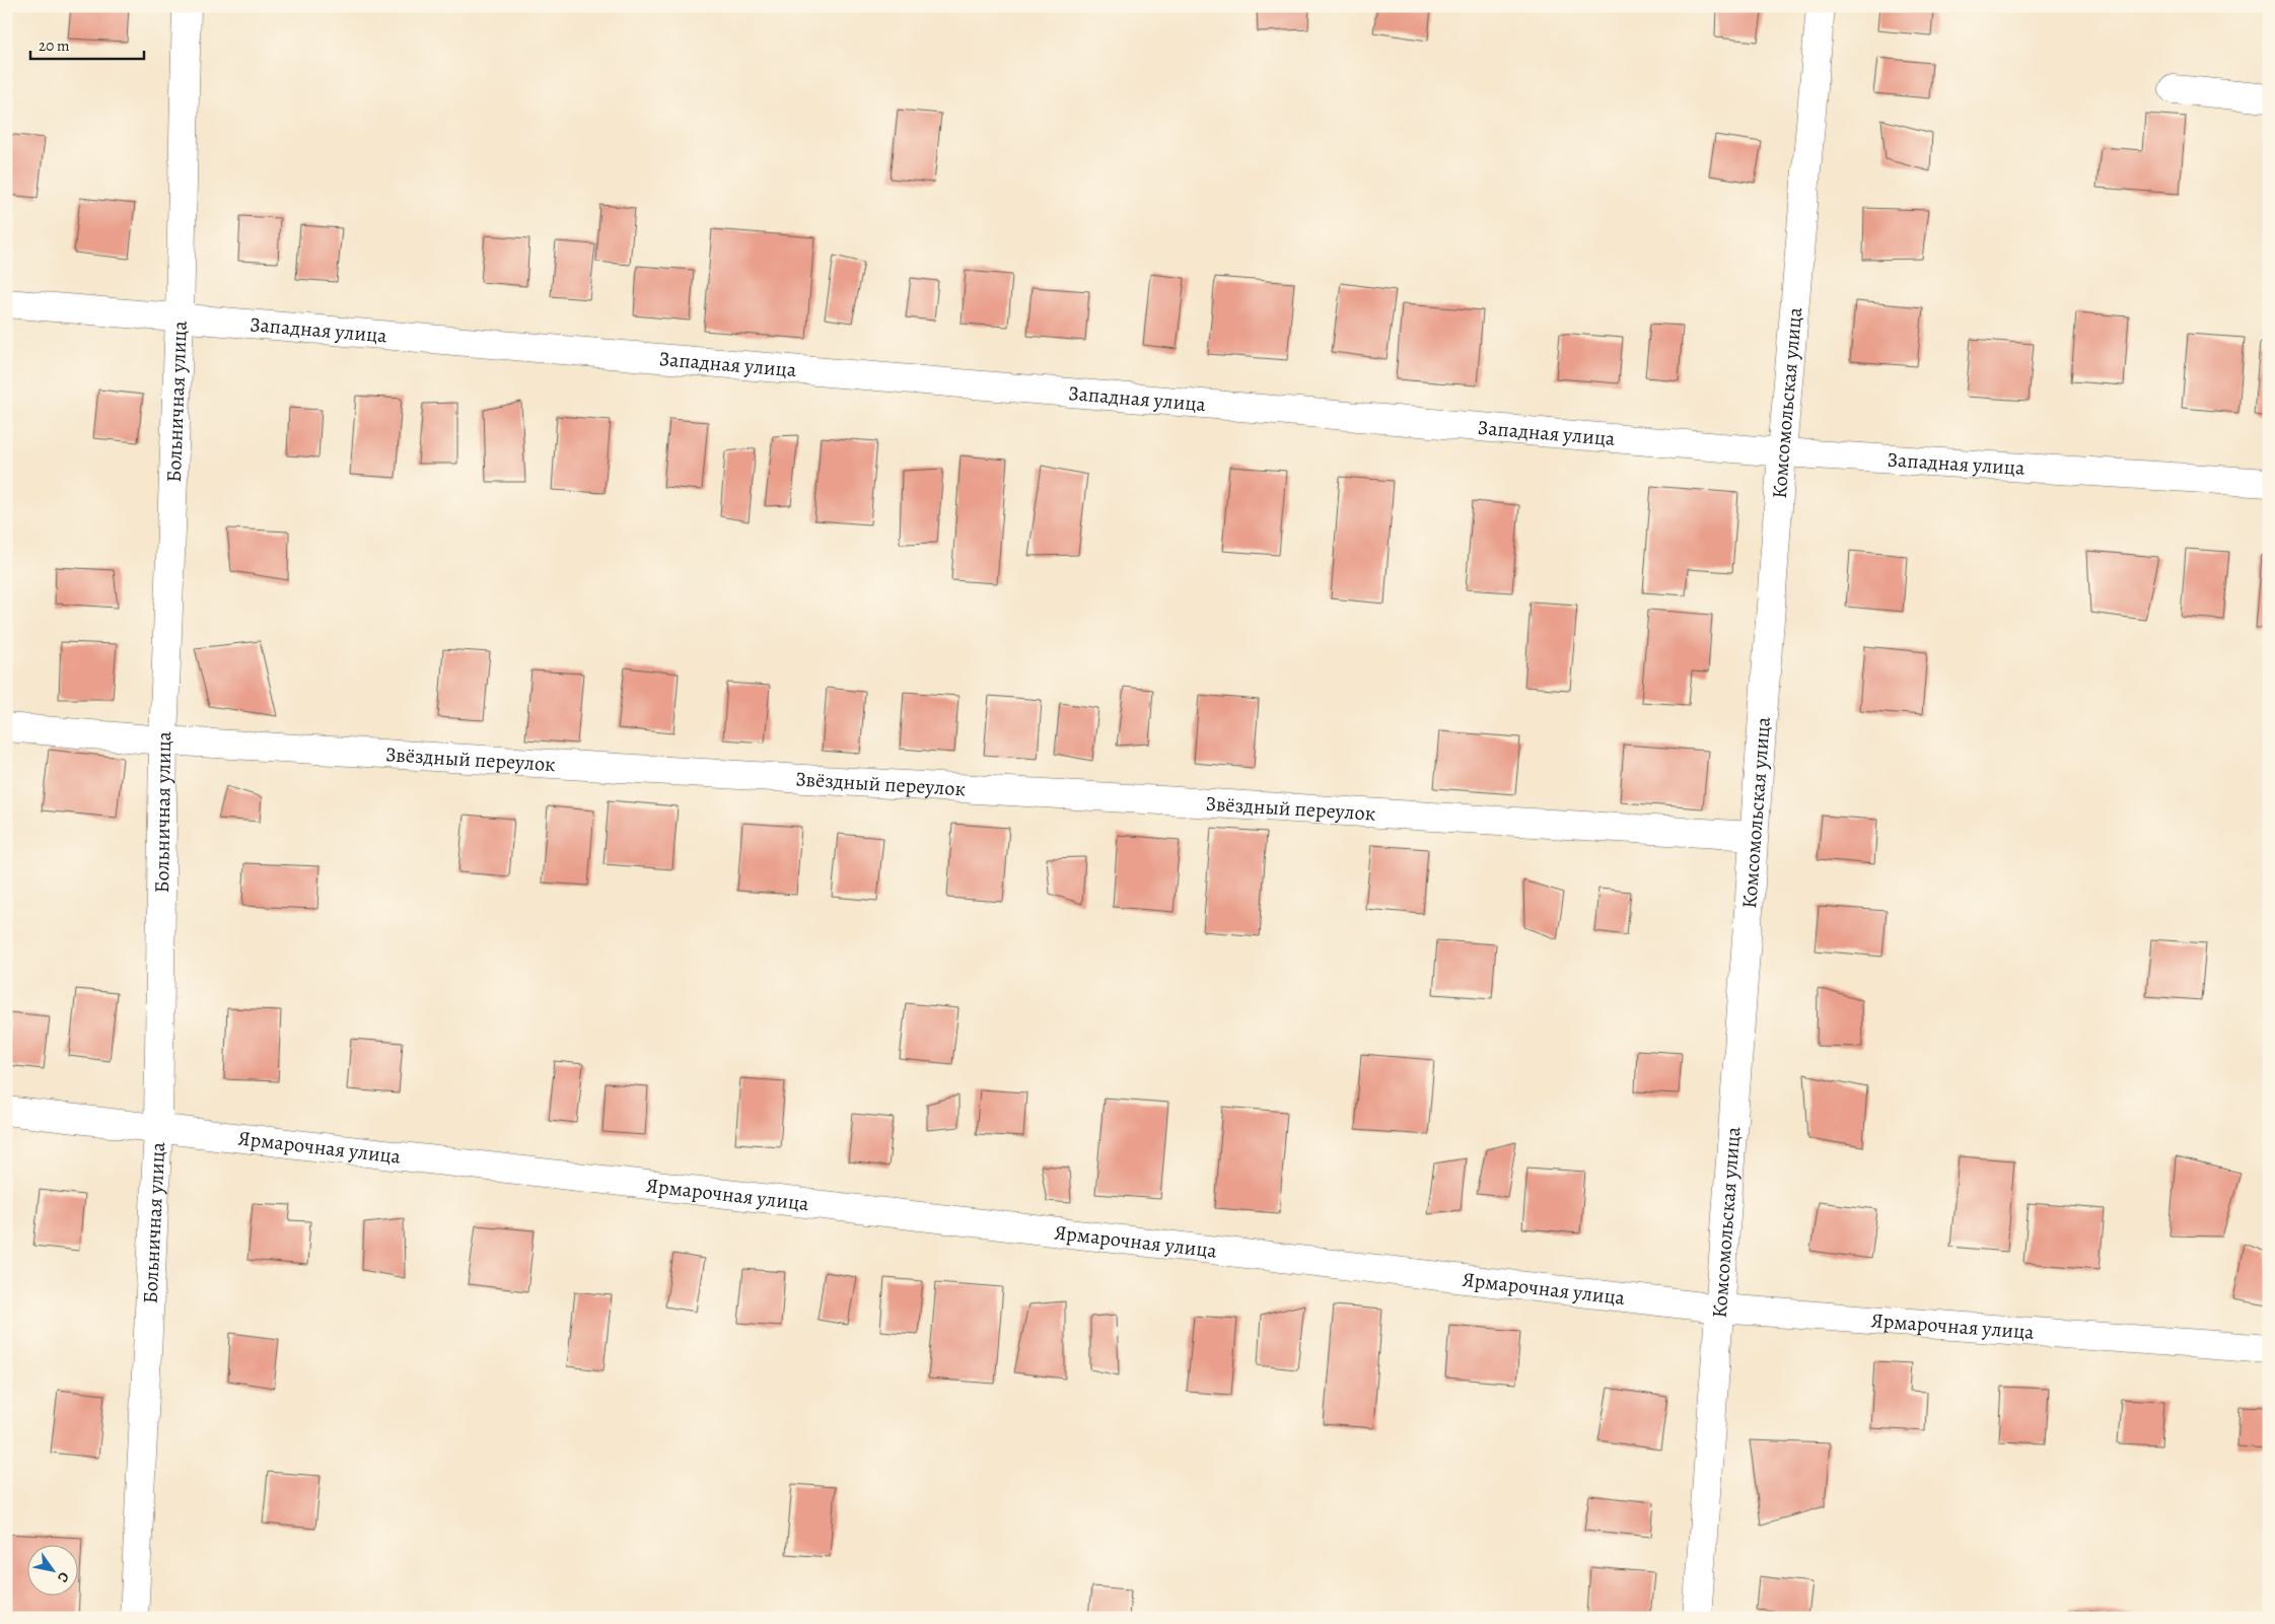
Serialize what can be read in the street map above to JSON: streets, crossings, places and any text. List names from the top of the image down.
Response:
{
  "streets": {
    "street": [
      "Западная улица",
      "Больничная улица",
      "Комсомольская улица",
      "Звёздный переулок",
      "Ярмарочная улица"
    ]
  },
  "crossings": [
    ["Западная улица", "Больничная улица"],
    ["Западная улица", "Комсомольская улица"],
    ["Больничная улица", "Звёздный переулок"],
    ["Больничная улица", "Ярмарочная улица"],
    ["Комсомольская улица", "Звёздный переулок"],
    ["Комсомольская улица", "Ярмарочная улица"]
  ],
  "scale_bar": "20 m",
  "north": "bottom right"
}
